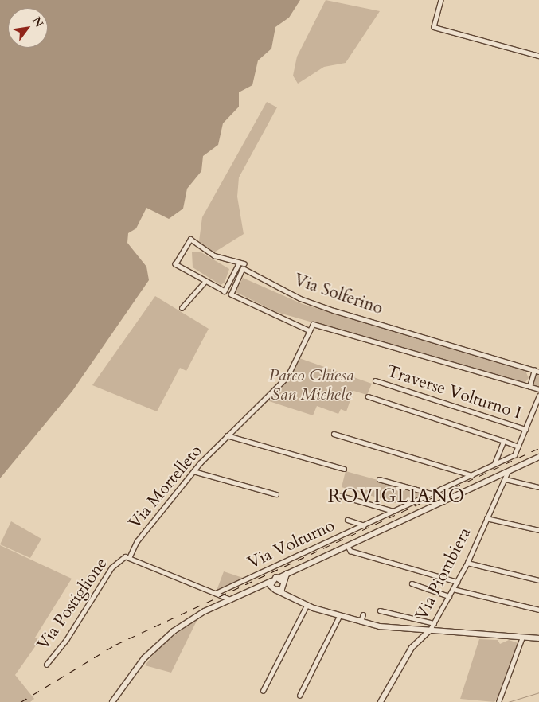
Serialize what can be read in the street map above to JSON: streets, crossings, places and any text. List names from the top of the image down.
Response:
{
  "streets": {
    "street": [
      "Via Solferino",
      "Traverse Volturno I",
      "Via Mortelleto",
      "Via Volturno",
      "Via Piombiera",
      "Via Postiglione"
    ]
  },
  "crossings": [
    ["Via Solferino", "Via Mortelleto"],
    ["Traverse Volturno I", "Via Volturno"],
    ["Via Mortelleto", "Via Postiglione"],
    ["Via Volturno", "Via Postiglione"]
  ],
  "districts": ["ROVIGLIANO"],
  "parks": ["Parco Chiesa San Michele"],
  "north": "top right"
}
